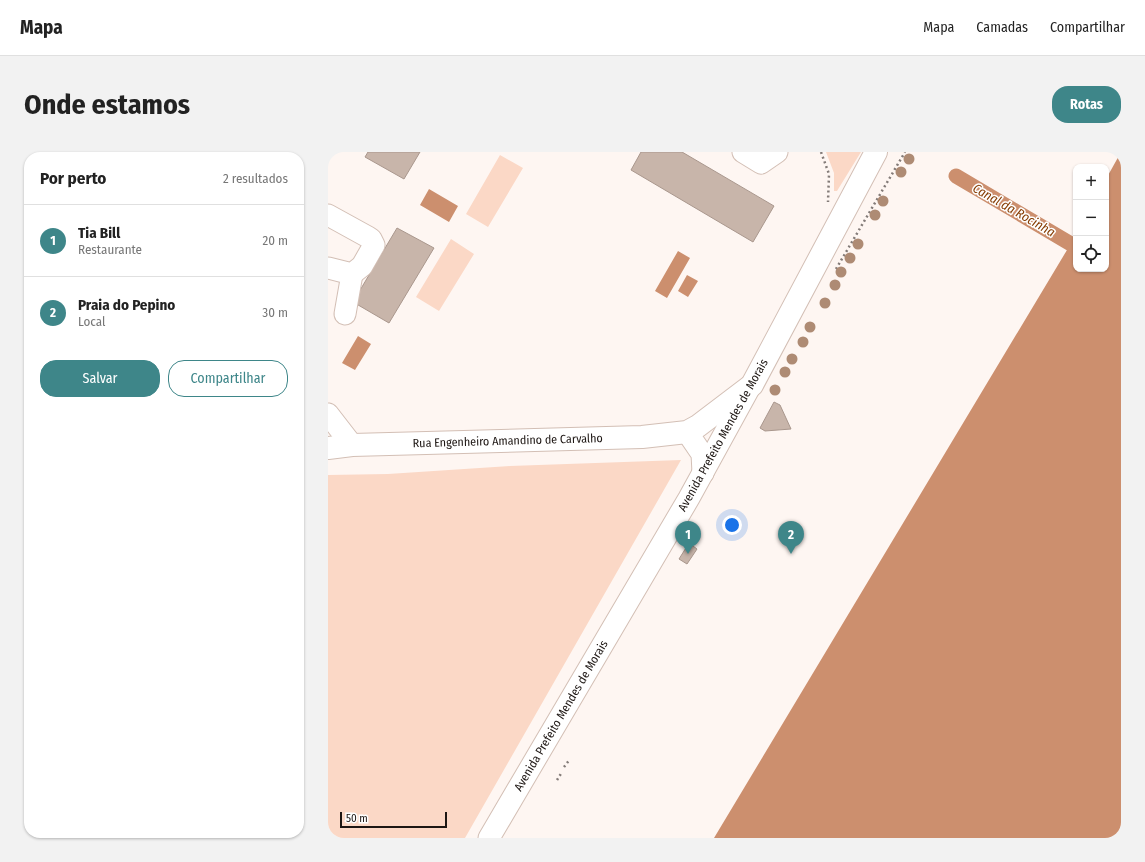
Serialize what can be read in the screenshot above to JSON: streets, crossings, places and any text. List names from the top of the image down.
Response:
{
  "streets": {
    "main road": ["Avenida Prefeito Mendes de Morais", "Rua Engenheiro Amandino de Carvalho"]
  },
  "crossings": [
    ["Avenida Prefeito Mendes de Morais", "Rua Engenheiro Amandino de Carvalho"]
  ],
  "water": ["Canal da Rocinha"],
  "scale_bar": "50 m",
  "page": {
    "header": "Mapa",
    "nav": ["Mapa", "Camadas", "Compartilhar"],
    "buttons": [
      "Rotas",
      ["Salvar", "Compartilhar"]
    ],
    "title": "Onde estamos",
    "heading": ["Por perto", "2 resultados"],
    "map_buttons": ["+", "−"],
    "list": [
      {
        "mark": "1",
        "name": "Tia Bill",
        "note": "Restaurante",
        "value": "20 m"
      },
      {
        "mark": "2",
        "name": "Praia do Pepino",
        "note": "Local",
        "value": "30 m"
      }
    ],
    "pins": ["1", "2"],
    "scale": "50 m"
  }
}
